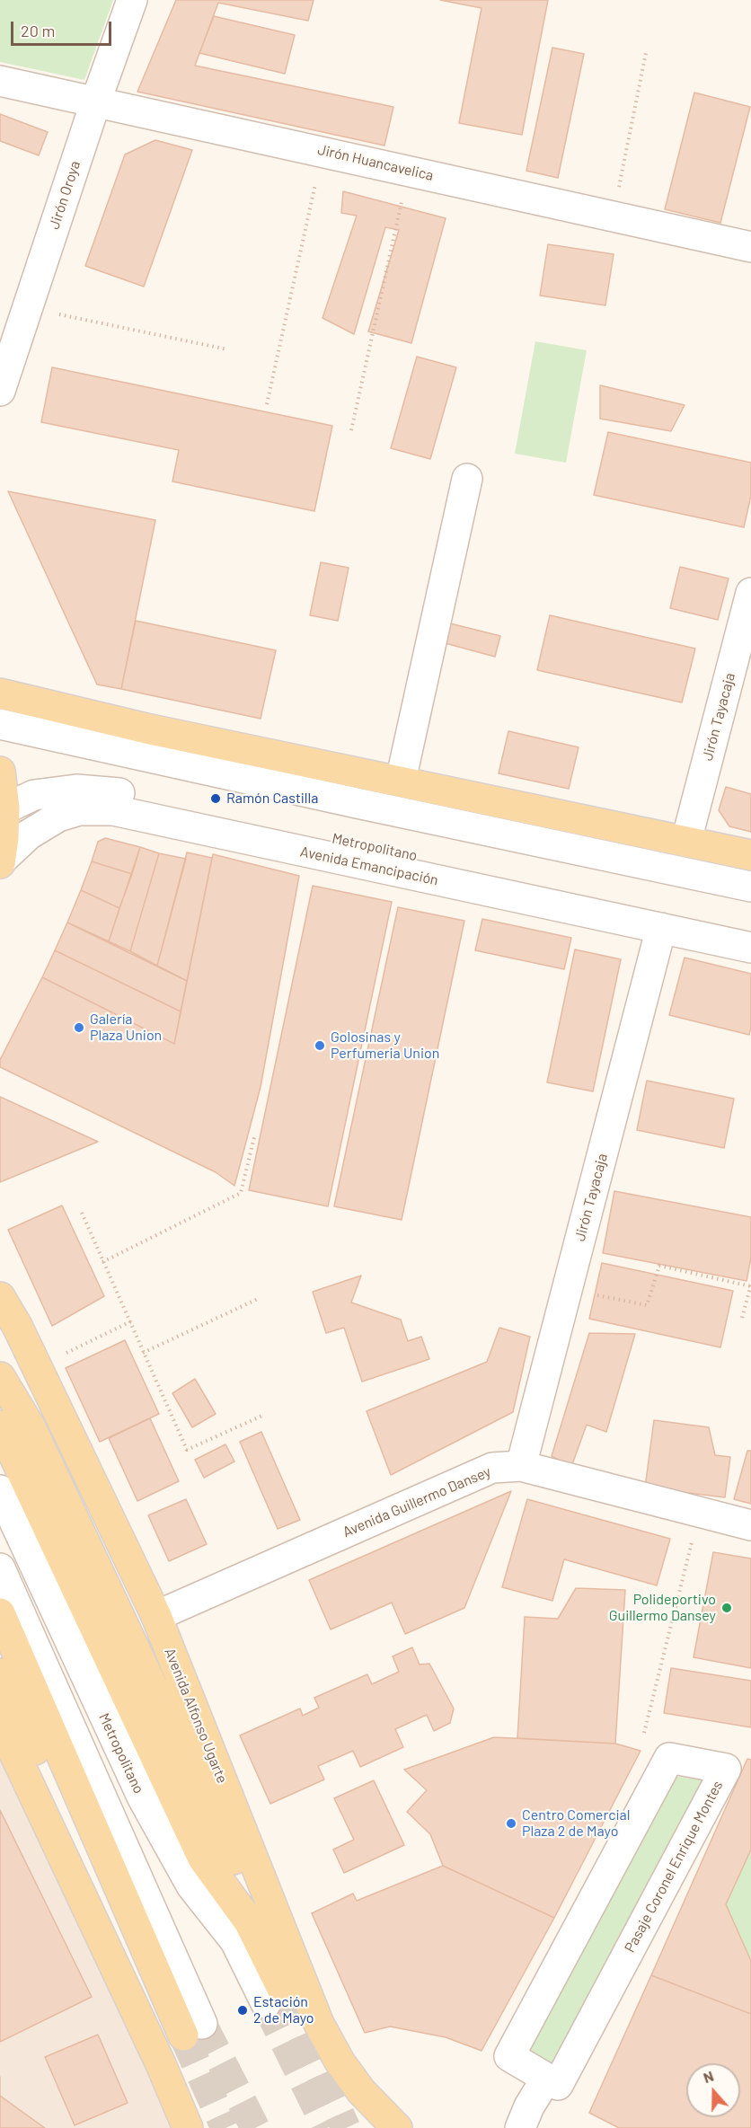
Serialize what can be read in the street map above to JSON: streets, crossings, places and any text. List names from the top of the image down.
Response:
{
  "streets": {
    "main road": ["Avenida Alfonso Ugarte"],
    "street": [
      "Jirón Huancavelica",
      "Jirón Oroya",
      "Jirón Tayacaja",
      "Metropolitano",
      "Avenida Emancipación",
      "Avenida Guillermo Dansey",
      "Pasaje Coronel Enrique Montes"
    ]
  },
  "crossings": [
    ["Jirón Huancavelica", "Jirón Oroya"],
    ["Jirón Tayacaja", "Avenida Emancipación"],
    ["Jirón Tayacaja", "Avenida Guillermo Dansey"],
    ["Avenida Guillermo Dansey", "Avenida Alfonso Ugarte"]
  ],
  "places": [
    "Ramón Castilla",
    "Galería Plaza Union",
    "Golosinas y Perfumeria Union",
    "Polideportivo Guillermo Dansey",
    "Centro Comercial Plaza 2 de Mayo",
    "Estación 2 de Mayo"
  ],
  "scale_bar": "20 m",
  "north": "top"
}
